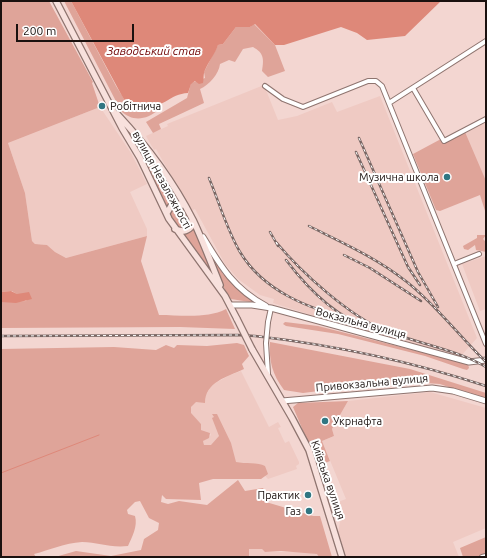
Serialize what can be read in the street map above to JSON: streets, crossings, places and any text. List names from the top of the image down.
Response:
{
  "streets": {
    "main road": ["вулиця Незалежності", "Київська вулиця"],
    "street": ["Вокзальна вулиця", "Привокзальна вулиця"]
  },
  "crossings": [
    ["вулиця Незалежності", "Вокзальна вулиця"],
    ["вулиця Незалежності", "Київська вулиця"],
    ["Привокзальна вулиця", "Київська вулиця"]
  ],
  "water": ["Заводський став"],
  "places": [
    "Робітнича",
    "Музична школа",
    "Укрнафта",
    "Практик",
    "Газ"
  ],
  "scale_bar": "200 m"
}
